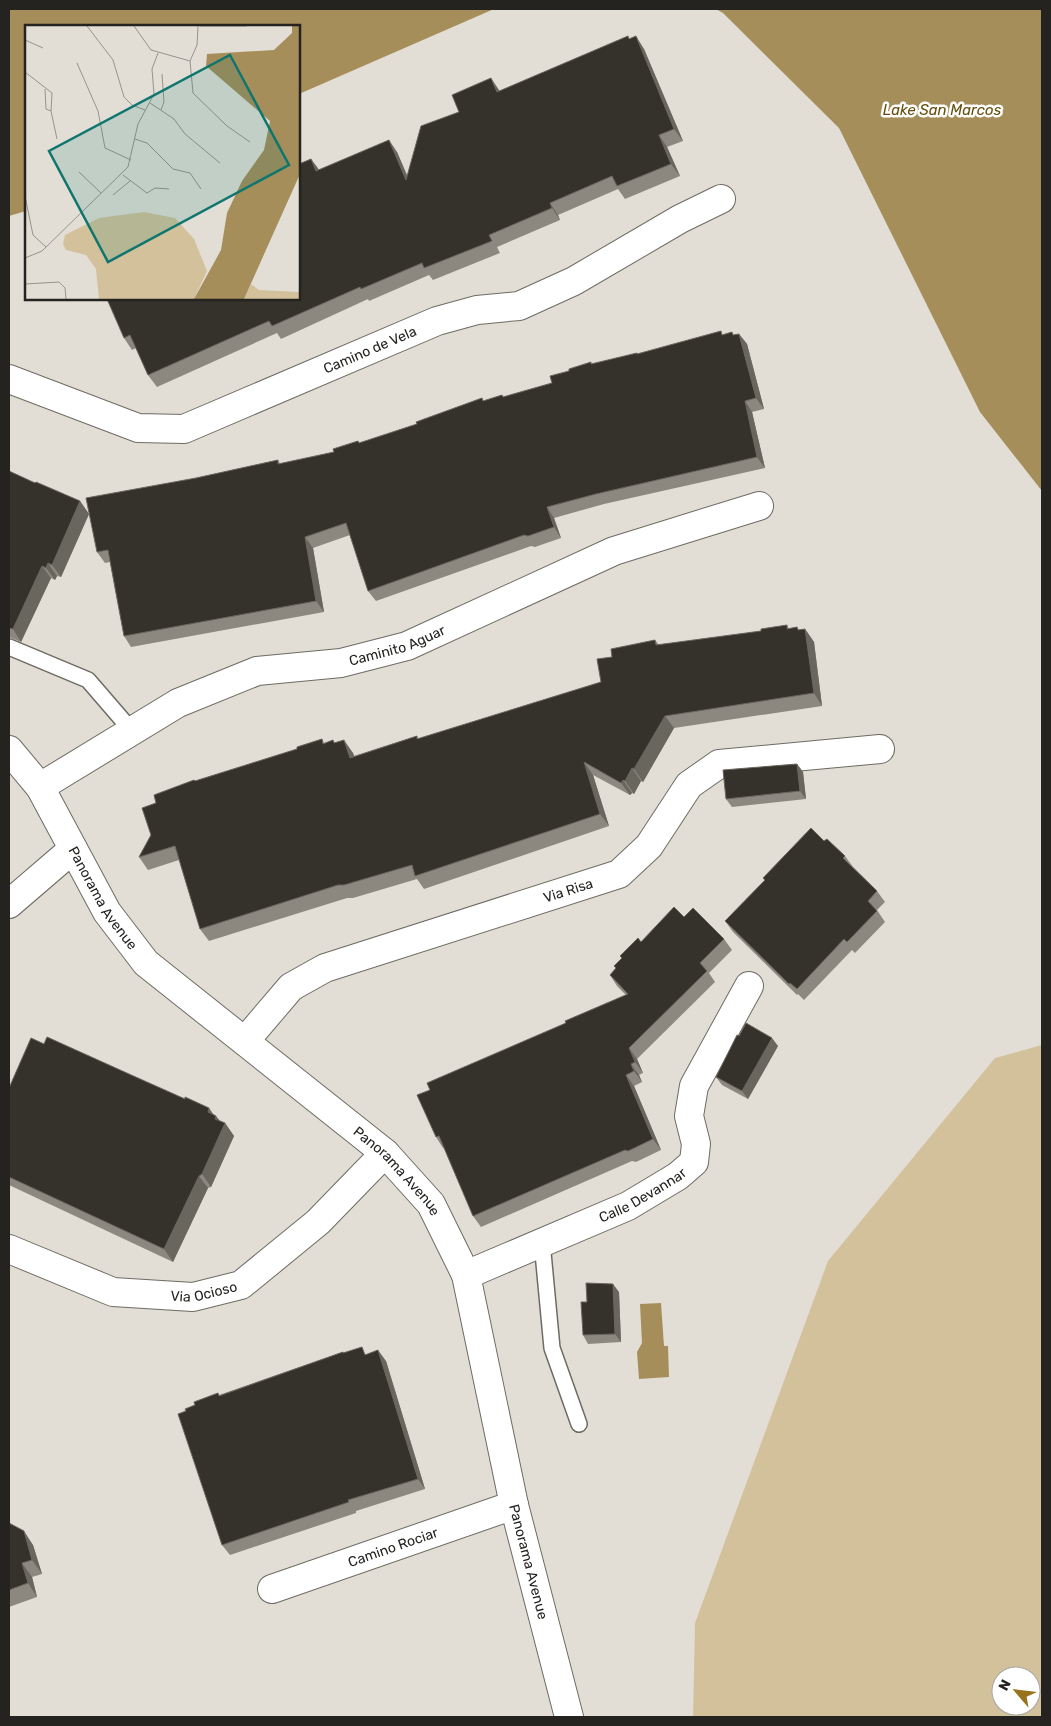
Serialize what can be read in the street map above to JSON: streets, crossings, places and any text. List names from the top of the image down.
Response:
{
  "streets": {
    "street": [
      "Camino de Vela",
      "Caminito Aguar",
      "Via Risa",
      "Panorama Avenue",
      "Calle Devannar",
      "Via Ocioso",
      "Camino Rociar"
    ]
  },
  "crossings": [
    ["Caminito Aguar", "Panorama Avenue"],
    ["Via Risa", "Panorama Avenue"],
    ["Panorama Avenue", "Calle Devannar"],
    ["Panorama Avenue", "Via Ocioso"],
    ["Panorama Avenue", "Camino Rociar"]
  ],
  "water": ["Lake San Marcos"],
  "north": "top left"
}
